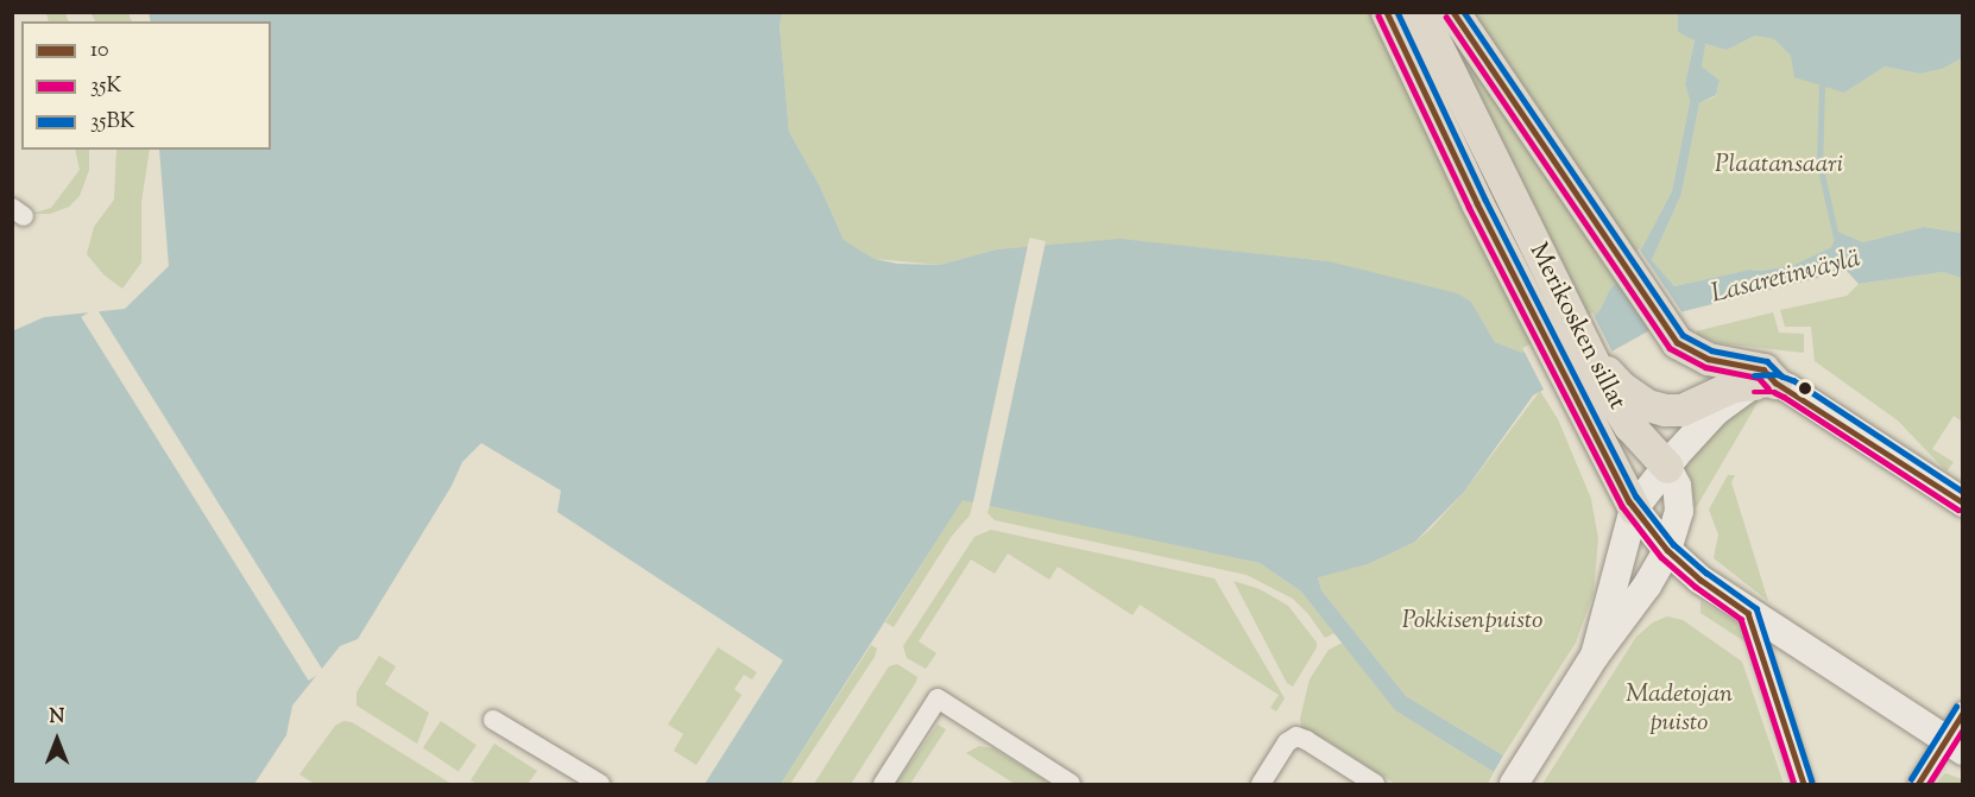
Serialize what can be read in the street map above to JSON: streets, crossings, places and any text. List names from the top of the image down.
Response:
{
  "streets": {
    "main road": ["Merikosken sillat"]
  },
  "water": ["Lasaretinväylä"],
  "parks": ["Plaatansaari", "Pokkisenpuisto", "Madetojan puisto"],
  "lines": ["transit line 10", "transit line 35BK", "transit line 35K"],
  "legend": ["10", "35K", "35BK"],
  "north": "top"
}
